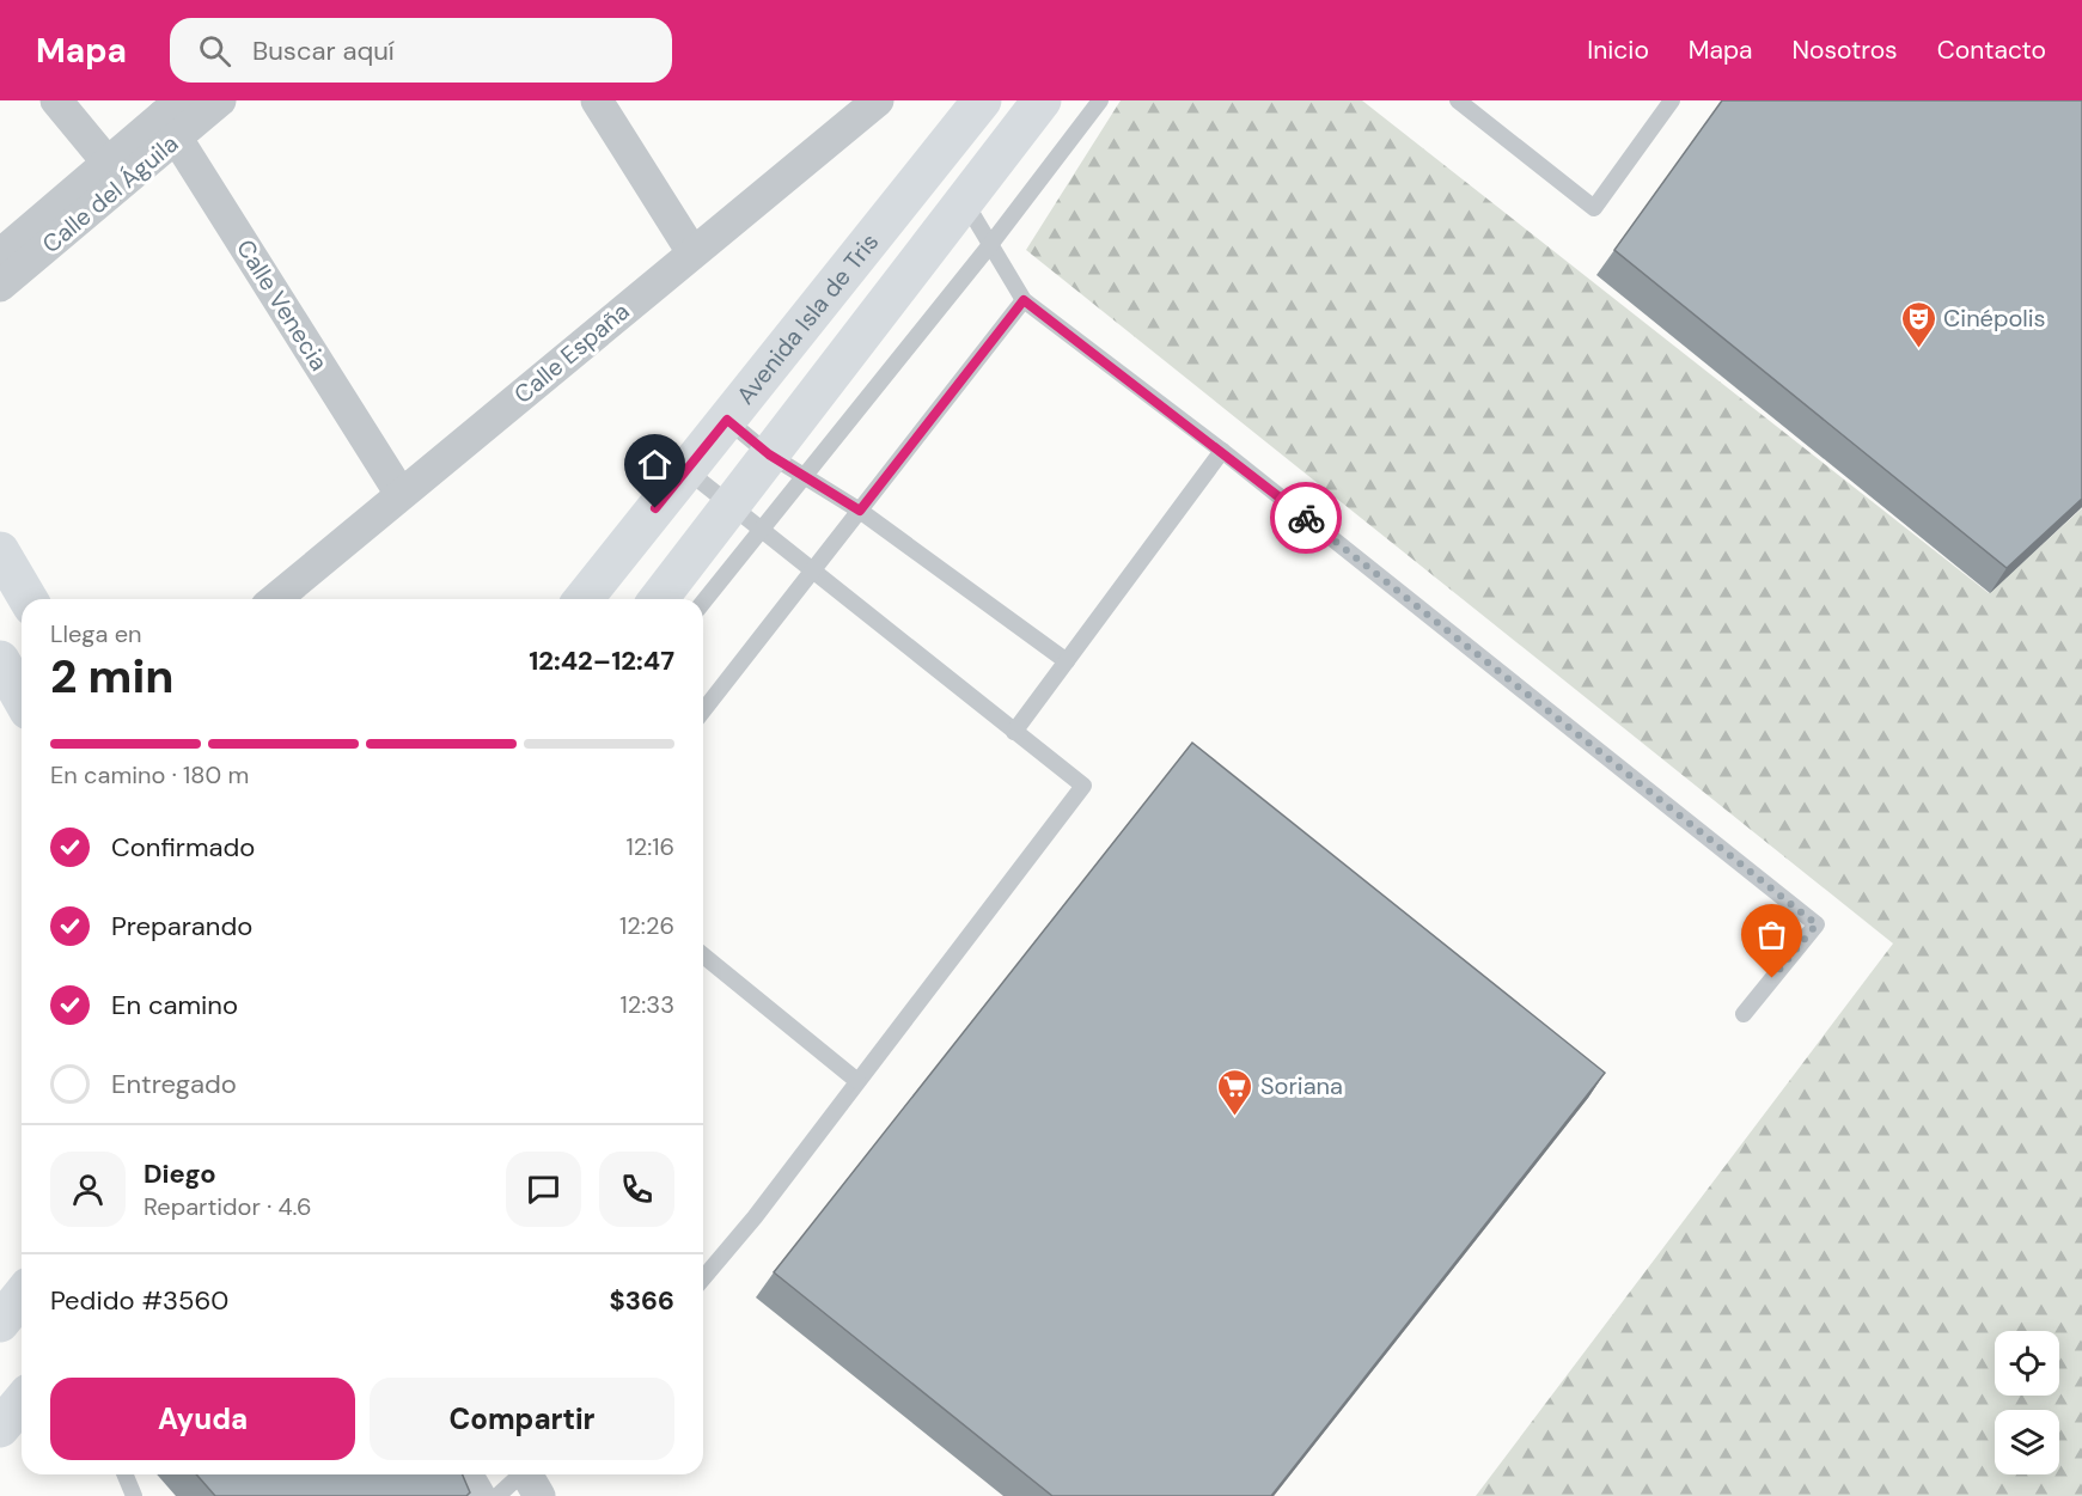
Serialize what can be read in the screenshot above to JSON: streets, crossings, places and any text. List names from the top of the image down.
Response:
{
  "streets": {
    "main road": ["Avenida Isla de Tris"],
    "street": ["Calle del Águila", "Calle Venecia", "Calle España"]
  },
  "crossings": [
    ["Calle del Águila", "Calle Venecia"],
    ["Calle Venecia", "Calle España"]
  ],
  "places": {
    "theatre": ["Cinépolis"],
    "supermarket": ["Soriana"]
  },
  "page": {
    "header": "Mapa",
    "search": "Buscar aquí",
    "nav": [
      "Inicio",
      "Mapa",
      "Nosotros",
      "Contacto"
    ],
    "heading": ["2 min", "Llega en", "12:42–12:47"],
    "panel": [
      "Diego",
      "Repartidor · 4.6",
      "Pedido #3560",
      "$366"
    ],
    "bar": "En camino · 180 m",
    "list": [
      ["Confirmado", "12:16"],
      ["Preparando", "12:26"],
      ["En camino", "12:33"],
      "Entregado"
    ],
    "buttons": ["Ayuda", "Compartir"]
  }
}
